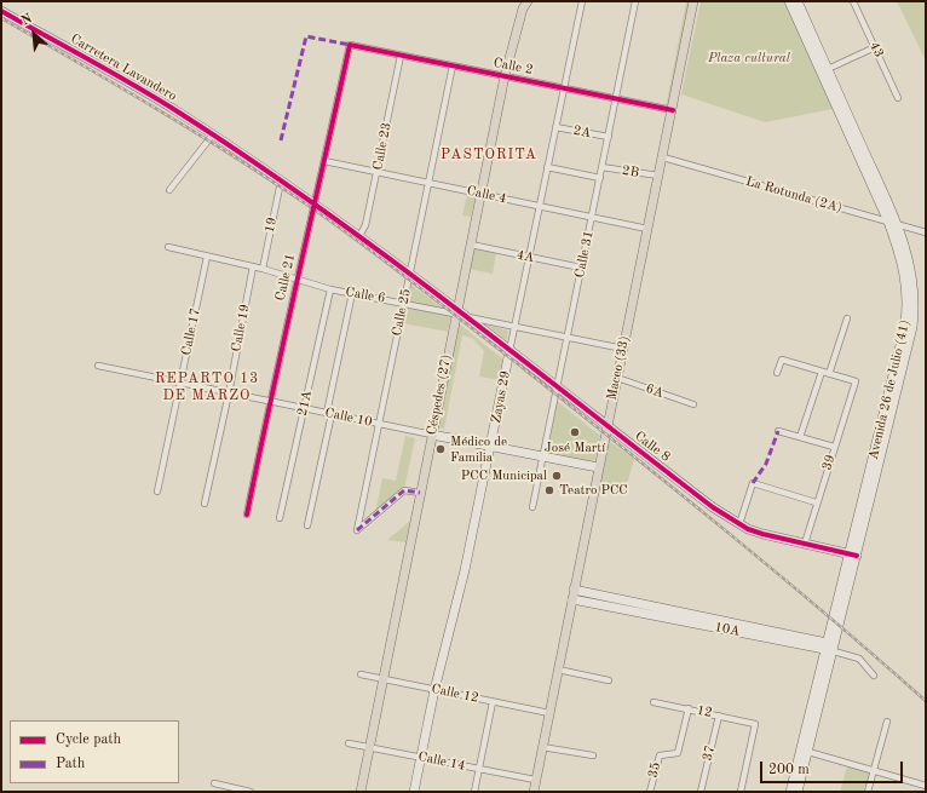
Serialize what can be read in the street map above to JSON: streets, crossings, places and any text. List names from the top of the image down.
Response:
{
  "streets": {
    "main road": ["Maceo (33)", "Céspedes (27)"],
    "street": [
      "43",
      "Calle 2",
      "Carretera Lavandero",
      "2A",
      "Calle 23",
      "2B",
      "Calle 4",
      "La Rotunda (2A)",
      "19",
      "Calle 31",
      "4A",
      "Calle 21",
      "Calle 6",
      "Calle 25",
      "Calle 19",
      "Calle 17",
      "Avenida 26 de Julio (41)",
      "6A",
      "Zayas 29",
      "21A",
      "Calle 10",
      "Calle 8",
      "39",
      "10A",
      "Calle 12",
      "12",
      "37",
      "Calle 14",
      "35"
    ]
  },
  "crossings": [
    ["Calle 2", "Calle 23"],
    ["Calle 2", "Calle 31"],
    ["Calle 2", "Calle 21"],
    ["Calle 2", "Calle 25"],
    ["Calle 2", "Maceo (33)"],
    ["Calle 2", "Céspedes (27)"],
    ["Calle 2", "Zayas 29"],
    ["Carretera Lavandero", "Calle 23"],
    ["Carretera Lavandero", "19"],
    ["Carretera Lavandero", "Calle 21"],
    ["Carretera Lavandero", "Calle 8"],
    ["2A", "Calle 31"],
    ["2A", "Zayas 29"],
    ["Calle 23", "Calle 4"],
    ["Calle 23", "Calle 8"],
    ["2B", "Calle 31"],
    ["2B", "Maceo (33)"],
    ["Calle 4", "Calle 31"],
    ["Calle 4", "Calle 21"],
    ["Calle 4", "Calle 25"],
    ["Calle 4", "Maceo (33)"],
    ["Calle 4", "Céspedes (27)"],
    ["Calle 4", "Zayas 29"],
    ["La Rotunda (2A)", "Maceo (33)"],
    ["La Rotunda (2A)", "Avenida 26 de Julio (41)"],
    ["19", "Calle 6"],
    ["Calle 31", "4A"],
    ["Calle 31", "Calle 10"],
    ["Calle 31", "Calle 8"],
    ["4A", "Céspedes (27)"],
    ["4A", "Zayas 29"],
    ["Calle 21", "Calle 6"],
    ["Calle 21", "Calle 10"],
    ["Calle 6", "Calle 25"],
    ["Calle 6", "Calle 19"],
    ["Calle 6", "Calle 17"],
    ["Calle 6", "Céspedes (27)"],
    ["Calle 6", "21A"],
    ["Calle 6", "Calle 8"],
    ["Calle 25", "Céspedes (27)"],
    ["Calle 25", "Calle 10"],
    ["Calle 25", "Calle 8"],
    ["Calle 19", "Calle 10"],
    ["Calle 17", "Calle 10"],
    ["Maceo (33)", "6A"],
    ["Maceo (33)", "Calle 10"],
    ["Maceo (33)", "Calle 8"],
    ["Maceo (33)", "10A"],
    ["Maceo (33)", "Calle 12"],
    ["Maceo (33)", "Calle 14"],
    ["Avenida 26 de Julio (41)", "Calle 8"],
    ["Avenida 26 de Julio (41)", "10A"],
    ["Céspedes (27)", "Calle 10"],
    ["Céspedes (27)", "Calle 8"],
    ["Céspedes (27)", "Calle 12"],
    ["Céspedes (27)", "Calle 14"],
    ["Zayas 29", "Calle 10"],
    ["Zayas 29", "Calle 8"],
    ["Zayas 29", "Calle 12"],
    ["Zayas 29", "Calle 14"],
    ["21A", "Calle 10"],
    ["Calle 8", "39"],
    ["12", "37"],
    ["12", "35"]
  ],
  "districts": ["PASTORITA", "REPARTO 13 DE MARZO"],
  "parks": ["Plaza cultural"],
  "places": [
    "José Martí",
    "Médico de Familia",
    "PCC Municipal",
    "Teatro PCC"
  ],
  "legend": ["Cycle path", "Path"],
  "scale_bar": "200 m",
  "north": "top left"
}
